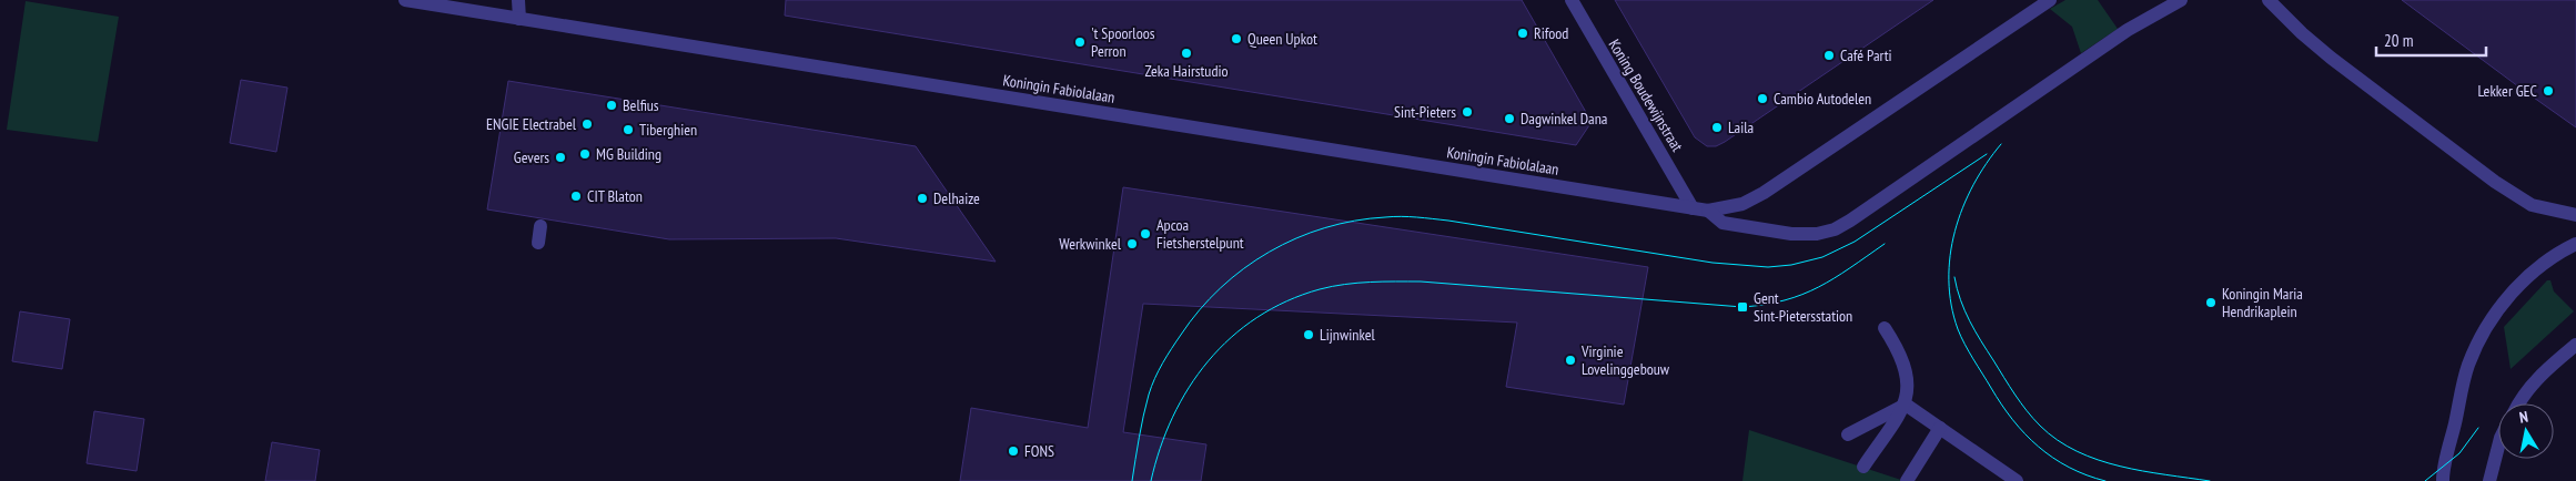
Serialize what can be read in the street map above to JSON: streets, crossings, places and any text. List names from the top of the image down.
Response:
{
  "streets": {
    "street": ["Koningin Fabiolalaan", "Koning Boudewijnstraat"]
  },
  "crossings": [
    ["Koningin Fabiolalaan", "Koning Boudewijnstraat"]
  ],
  "places": {
    "other": [
      "Rifood",
      "Queen Upkot",
      "'t Spoorloos Perron",
      "Zeka Hairstudio",
      "Café Parti",
      "Lekker GEC",
      "Cambio Autodelen",
      "Belfius",
      "Sint-Pieters",
      "Dagwinkel Dana",
      "ENGIE Electrabel",
      "Laila",
      "Tiberghien",
      "MG Building",
      "Gevers",
      "CIT Blaton",
      "Delhaize",
      "Apcoa Fietsherstelpunt",
      "Werkwinkel",
      "Koningin Maria Hendrikaplein",
      "Lijnwinkel",
      "Virginie Lovelinggebouw",
      "FONS"
    ],
    "transit": ["Gent Sint-Pietersstation"]
  },
  "scale_bar": "20 m",
  "north": "top"
}
